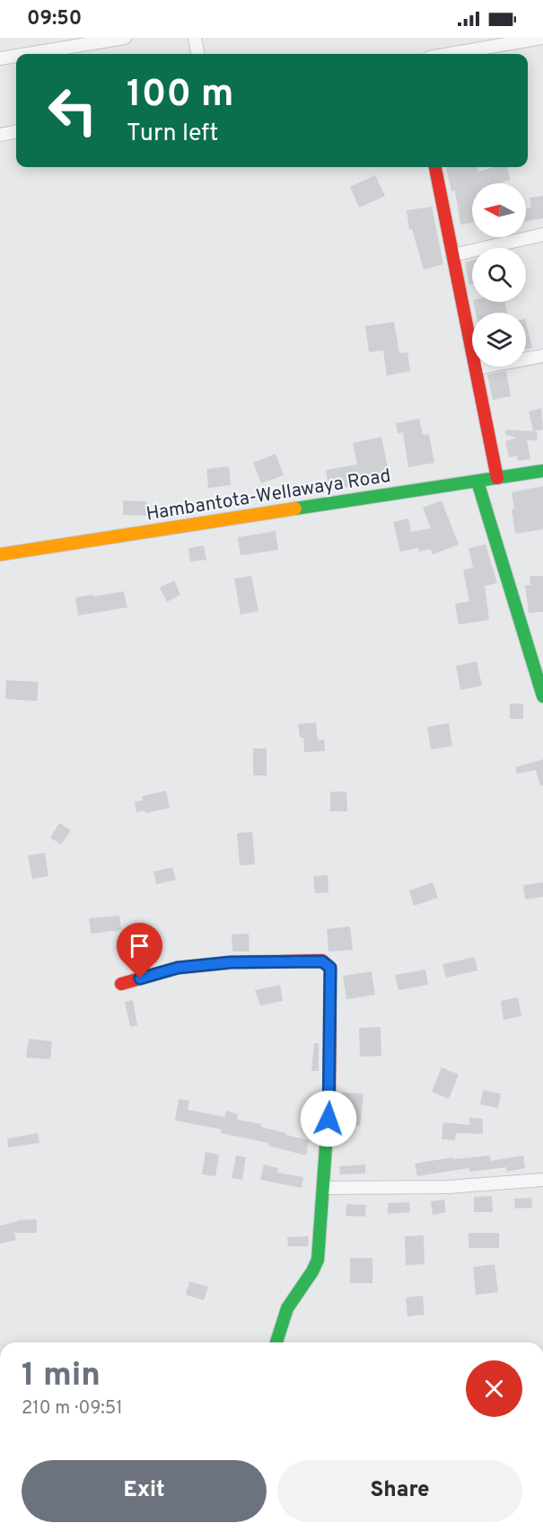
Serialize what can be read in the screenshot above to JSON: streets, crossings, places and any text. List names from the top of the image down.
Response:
{
  "streets": {
    "main road": ["Hambantota-Wellawaya Road"]
  },
  "north": "left",
  "page": {
    "status": "09:50",
    "turn": ["100 m", "Turn left"],
    "heading": ["1 min", "210 m · 09:51"],
    "buttons": ["Exit", "Share"]
  }
}
